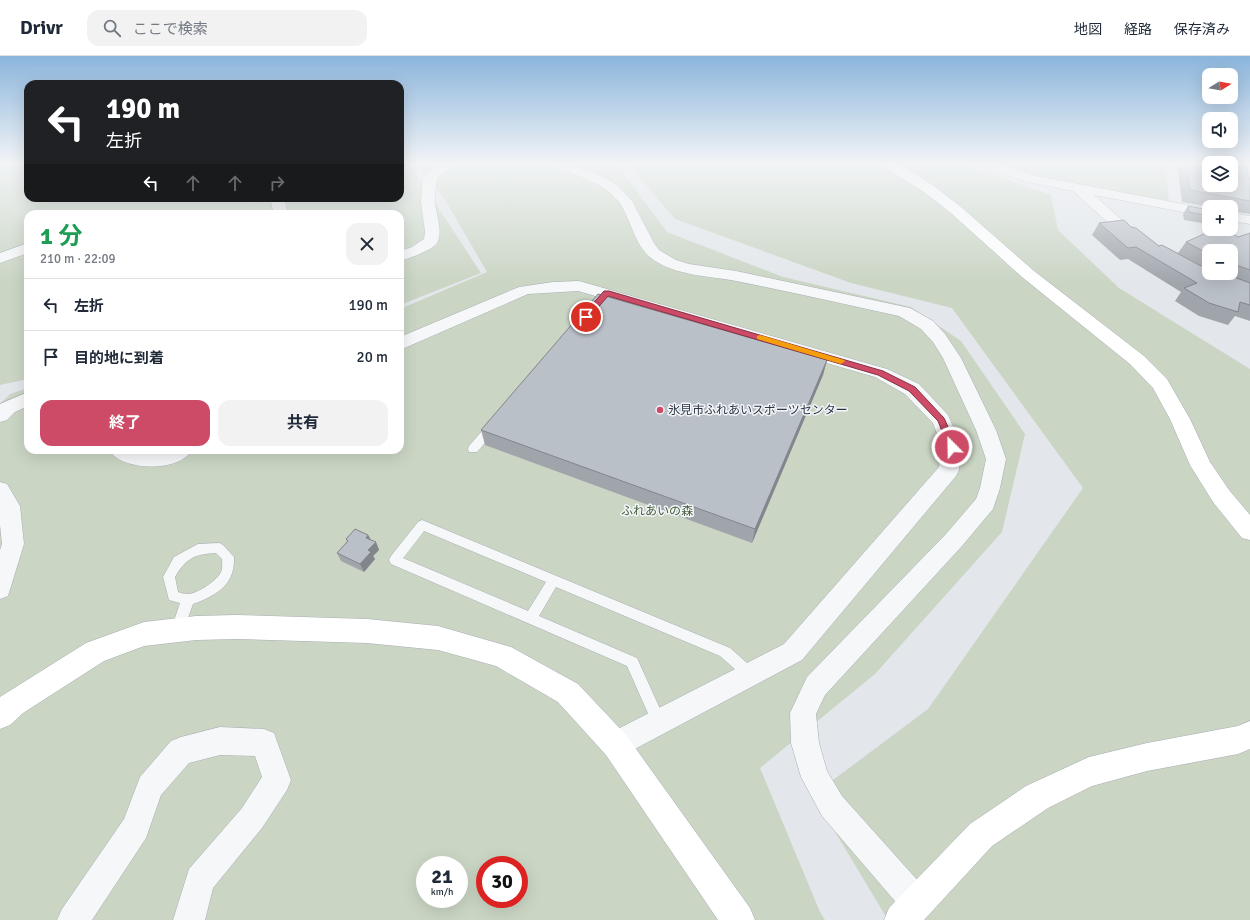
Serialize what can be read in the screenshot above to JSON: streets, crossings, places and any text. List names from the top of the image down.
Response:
{
  "parks": ["ふれあいの森"],
  "places": ["氷見市ふれあいスポーツセンター"],
  "north": "right",
  "page": {
    "header": "Drivr",
    "search": "ここで検索",
    "nav": ["地図", "経路", "保存済み"],
    "map_buttons": ["+", "−"],
    "turn": ["190 m", "左折"],
    "heading": ["1 分", "210 m · 22:09"],
    "list": [
      {
        "name": "左折",
        "value": "190 m"
      },
      {
        "name": "目的地に到着",
        "value": "20 m"
      }
    ],
    "buttons": ["終了", "共有"],
    "speed": "21 km/h",
    "limit": "30"
  }
}
